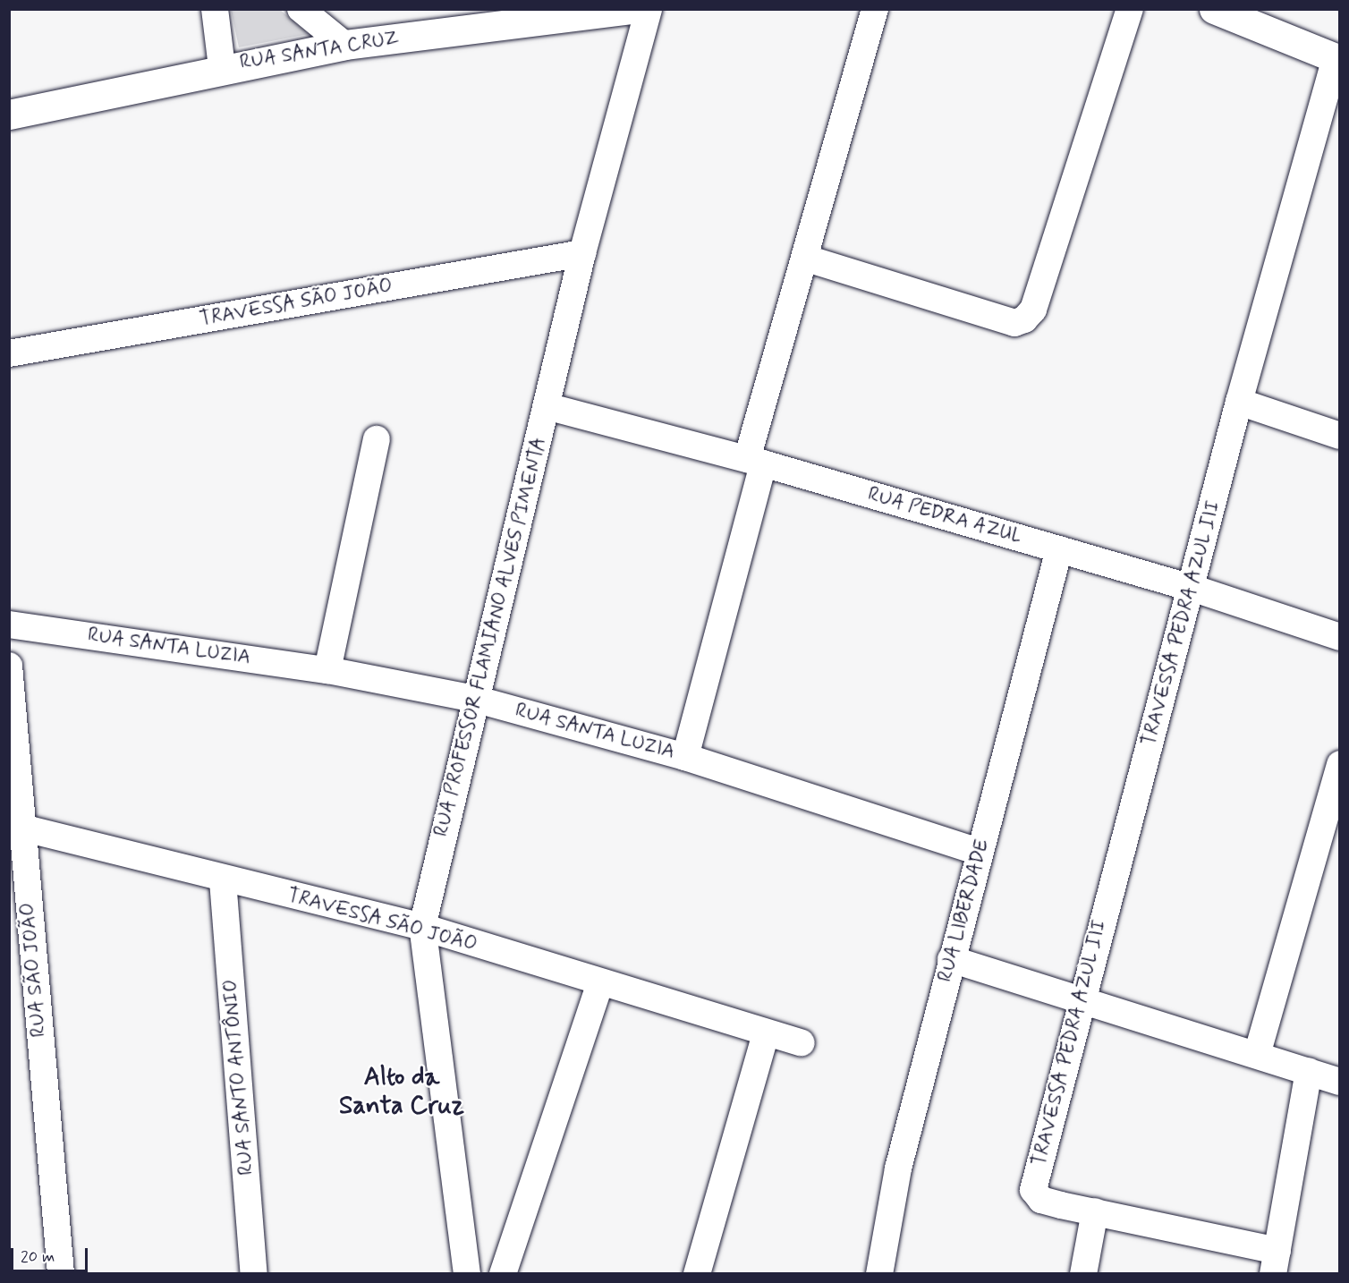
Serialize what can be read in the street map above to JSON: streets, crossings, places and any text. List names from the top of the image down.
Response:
{
  "streets": {
    "main road": ["RUA SANTA CRUZ"],
    "street": [
      "TRAVESSA SÃO JOÃO",
      "RUA PEDRA AZUL",
      "TRAVESSA PEDRA AZUL III",
      "RUA PROFESSOR FLAMIANO ALVES PIMENTA",
      "RUA SANTA LUZIA",
      "RUA LIBERDADE",
      "RUA SÃO JOÃO",
      "RUA SANTO ANTÔNIO"
    ]
  },
  "crossings": [
    ["TRAVESSA SÃO JOÃO", "RUA PROFESSOR FLAMIANO ALVES PIMENTA"],
    ["TRAVESSA SÃO JOÃO", "RUA SÃO JOÃO"],
    ["TRAVESSA SÃO JOÃO", "RUA SANTO ANTÔNIO"],
    ["RUA PEDRA AZUL", "TRAVESSA PEDRA AZUL III"],
    ["RUA PEDRA AZUL", "RUA PROFESSOR FLAMIANO ALVES PIMENTA"],
    ["RUA PEDRA AZUL", "RUA LIBERDADE"],
    ["RUA PROFESSOR FLAMIANO ALVES PIMENTA", "RUA SANTA LUZIA"],
    ["RUA SANTA LUZIA", "RUA LIBERDADE"]
  ],
  "districts": ["Alto da Santa Cruz"],
  "scale_bar": "20 m"
}
